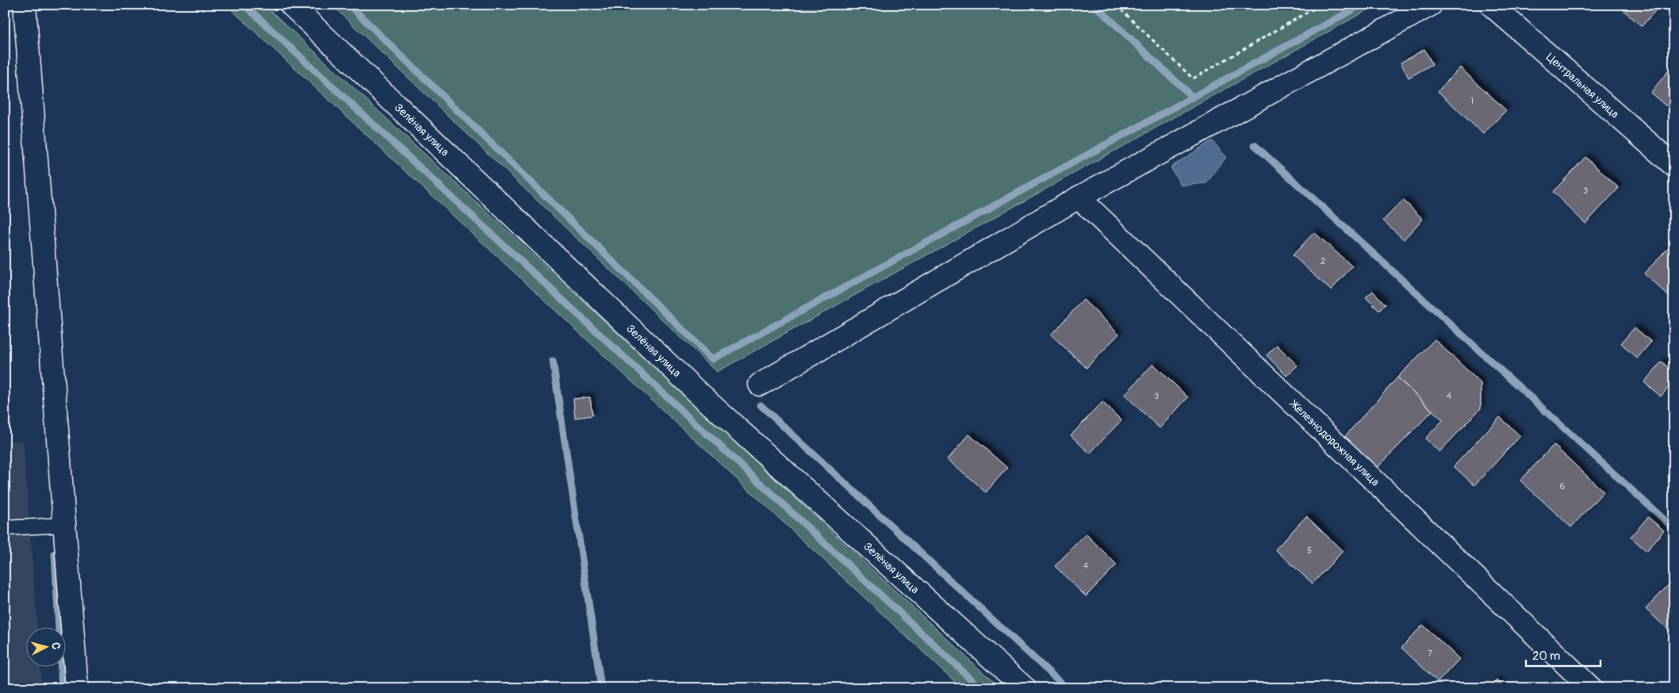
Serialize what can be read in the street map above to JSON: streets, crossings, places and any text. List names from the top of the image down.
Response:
{
  "streets": {
    "street": ["Центральная улица", "Зелёная улица", "Железнодорожная улица"]
  },
  "house_numbers": [
    "1",
    "3",
    "2",
    "3",
    "4",
    "6",
    "5",
    "4",
    "7"
  ],
  "scale_bar": "20 m",
  "north": "right"
}
